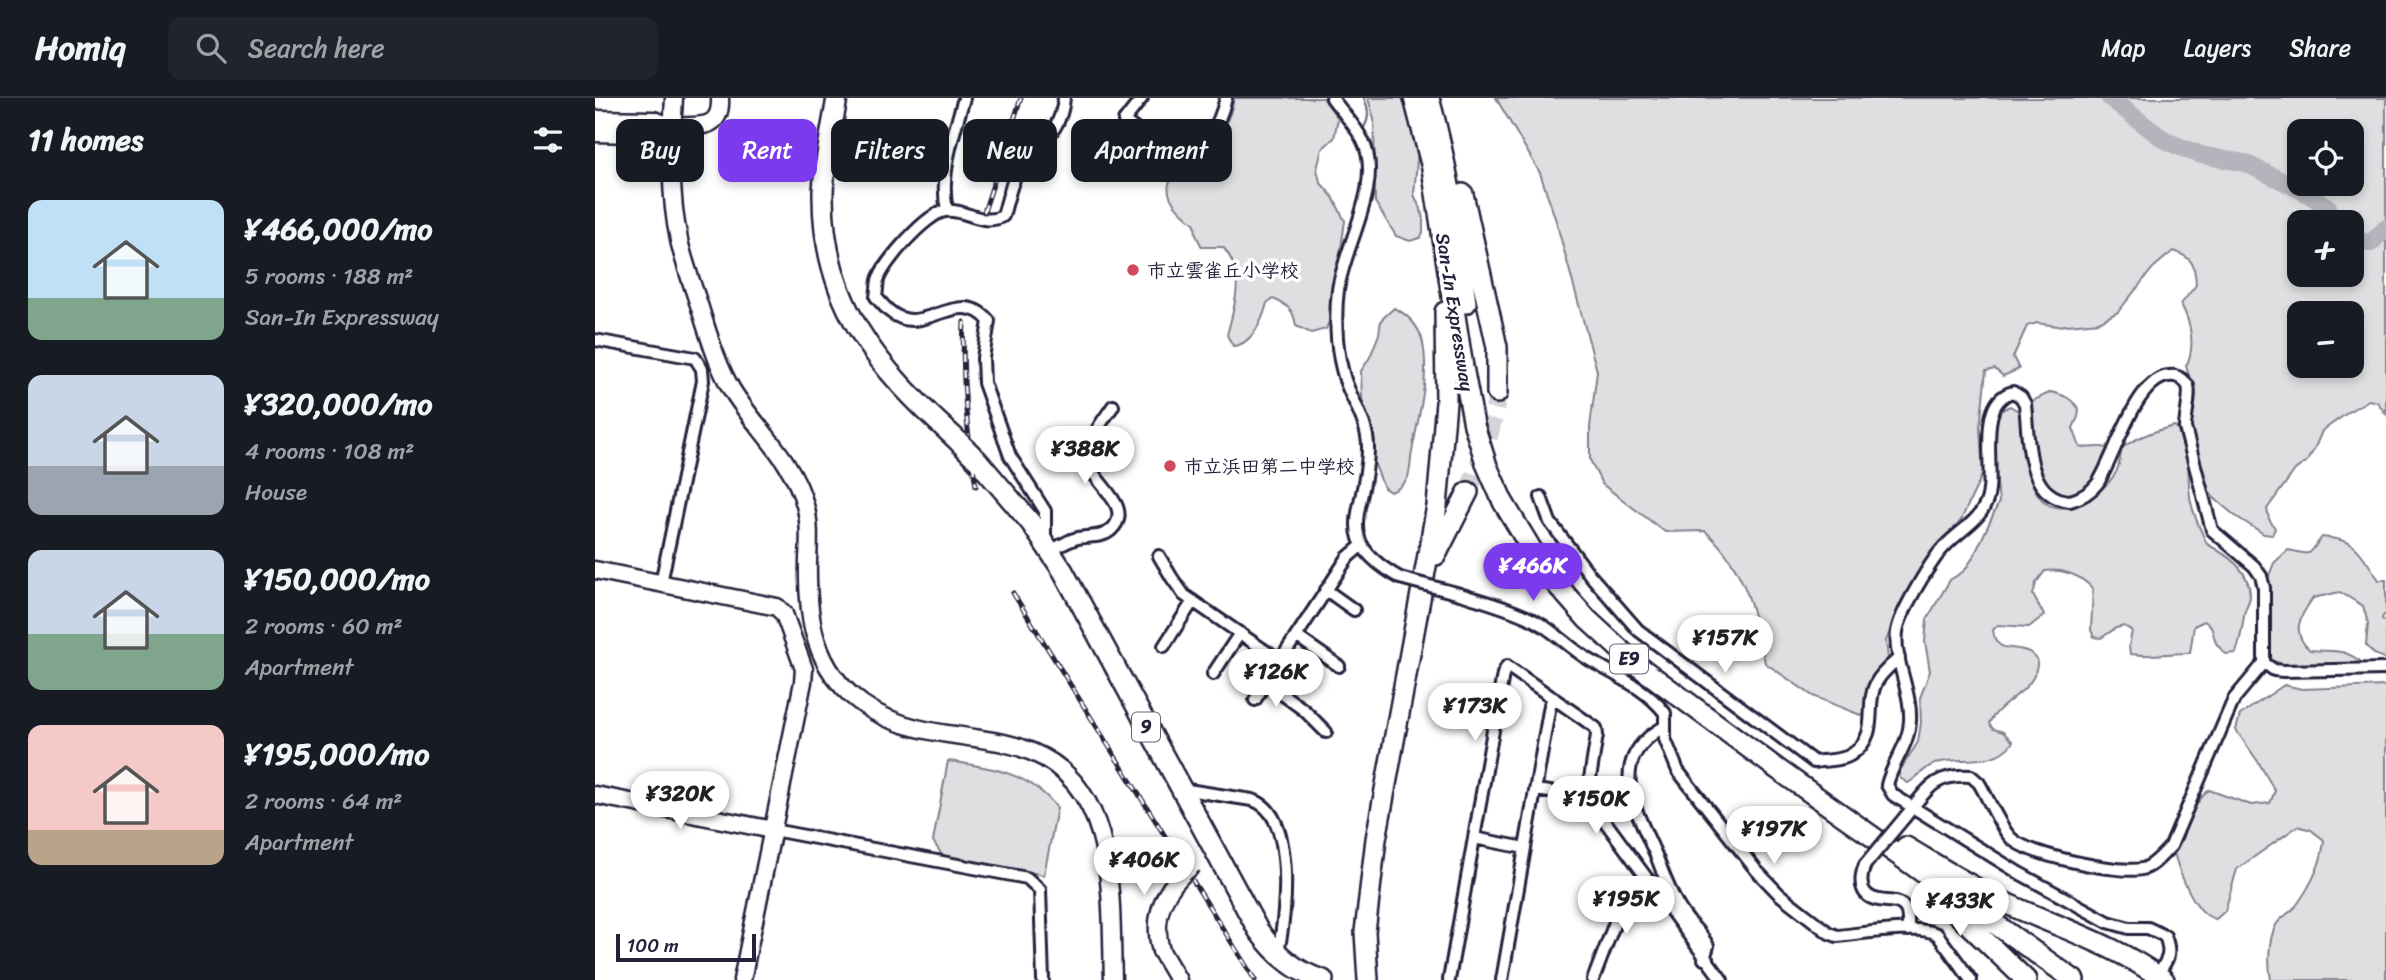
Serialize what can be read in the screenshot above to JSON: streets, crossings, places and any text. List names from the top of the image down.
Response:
{
  "streets": {
    "highway": ["San-In Expressway", "E9", "9"]
  },
  "places": ["市立雲雀丘小学校", "市立浜田第二中学校"],
  "scale_bar": "100 m",
  "page": {
    "header": "Homiq",
    "search": "Search here",
    "nav": ["Map", "Layers", "Share"],
    "heading": "11 homes",
    "map_buttons": ["+", "−"],
    "chip": [
      "Buy",
      "Rent",
      "Filters",
      "New",
      "Apartment"
    ],
    "list": [
      {
        "name": "¥466,000/mo",
        "note": "5 rooms · 188 m² · San-In Expressway"
      },
      {
        "name": "¥320,000/mo",
        "note": "4 rooms · 108 m² · House"
      },
      {
        "name": "¥150,000/mo",
        "note": "2 rooms · 60 m² · Apartment"
      },
      {
        "name": "¥195,000/mo",
        "note": "2 rooms · 64 m² · Apartment"
      }
    ],
    "price": [
      "¥388K",
      "¥466K",
      "¥157K",
      "¥126K",
      "¥173K",
      "¥320K",
      "¥150K",
      "¥197K",
      "¥406K",
      "¥195K",
      "¥433K"
    ],
    "scale": "100 m"
  }
}
